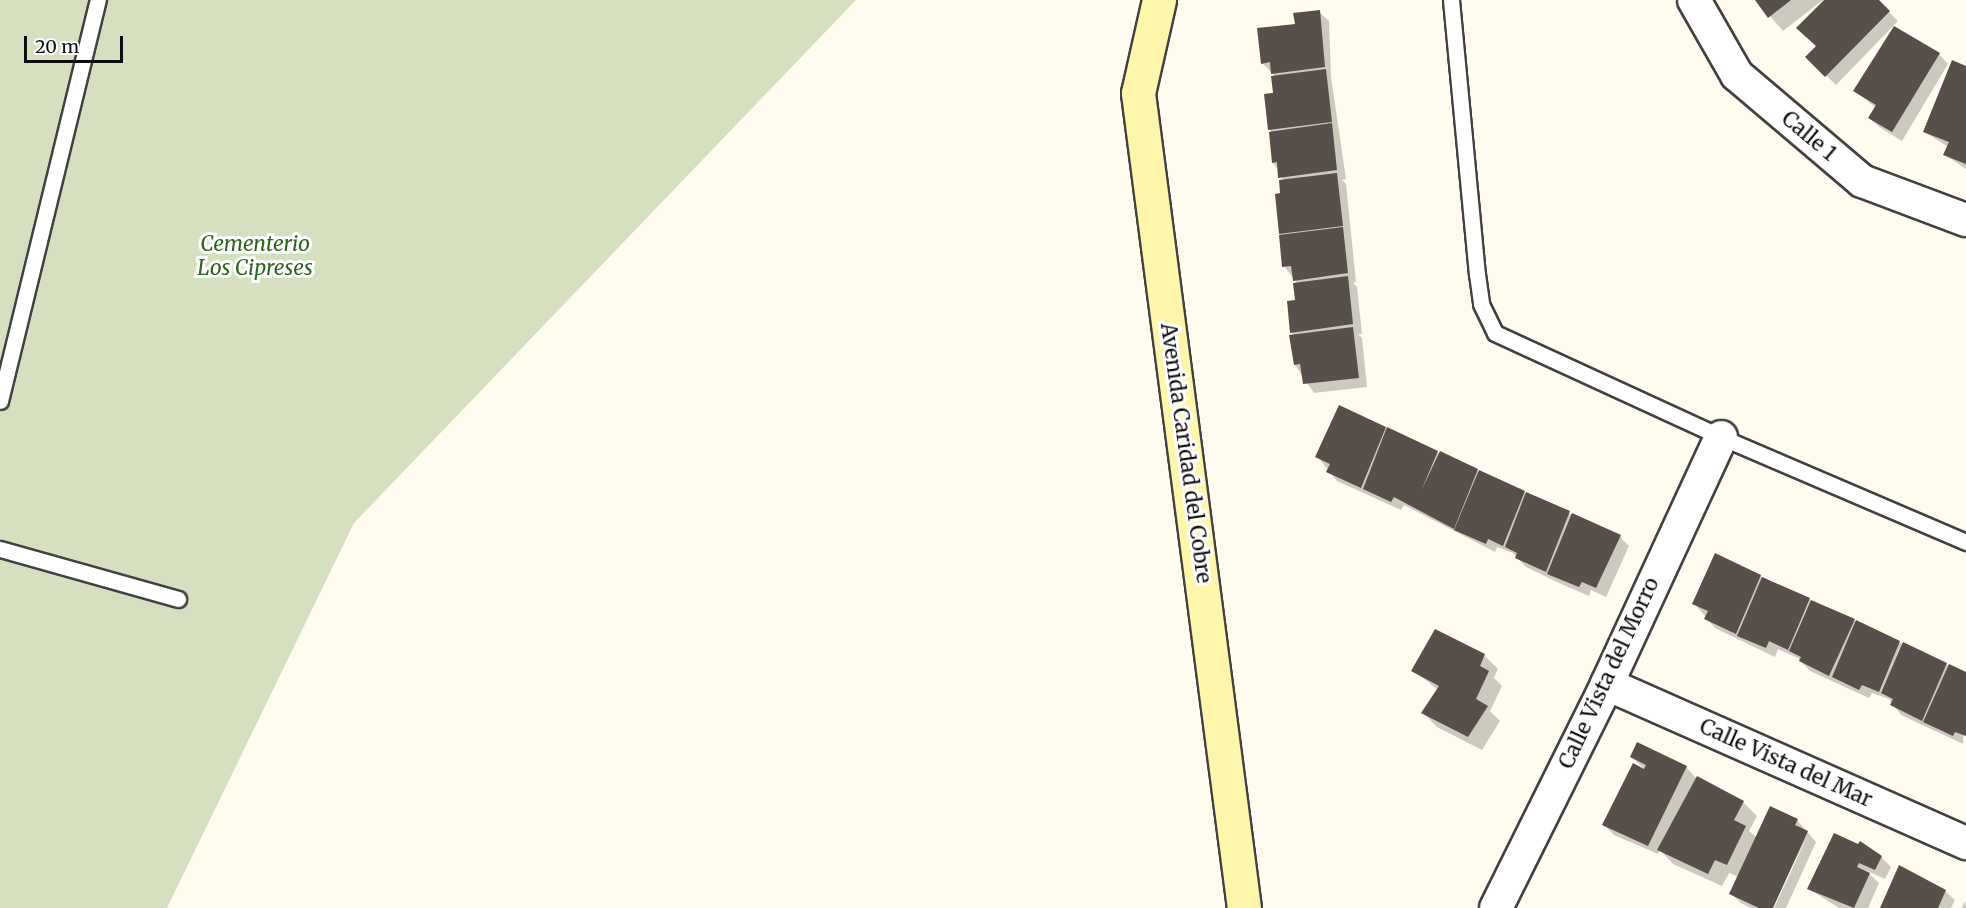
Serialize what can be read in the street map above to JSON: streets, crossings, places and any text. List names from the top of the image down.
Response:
{
  "streets": {
    "street": [
      "Calle 1",
      "Avenida Caridad del Cobre",
      "Calle Vista del Morro",
      "Calle Vista del Mar"
    ]
  },
  "crossings": [
    ["Calle Vista del Morro", "Calle Vista del Mar"]
  ],
  "parks": ["Cementerio Los Cipreses"],
  "scale_bar": "20 m"
}
